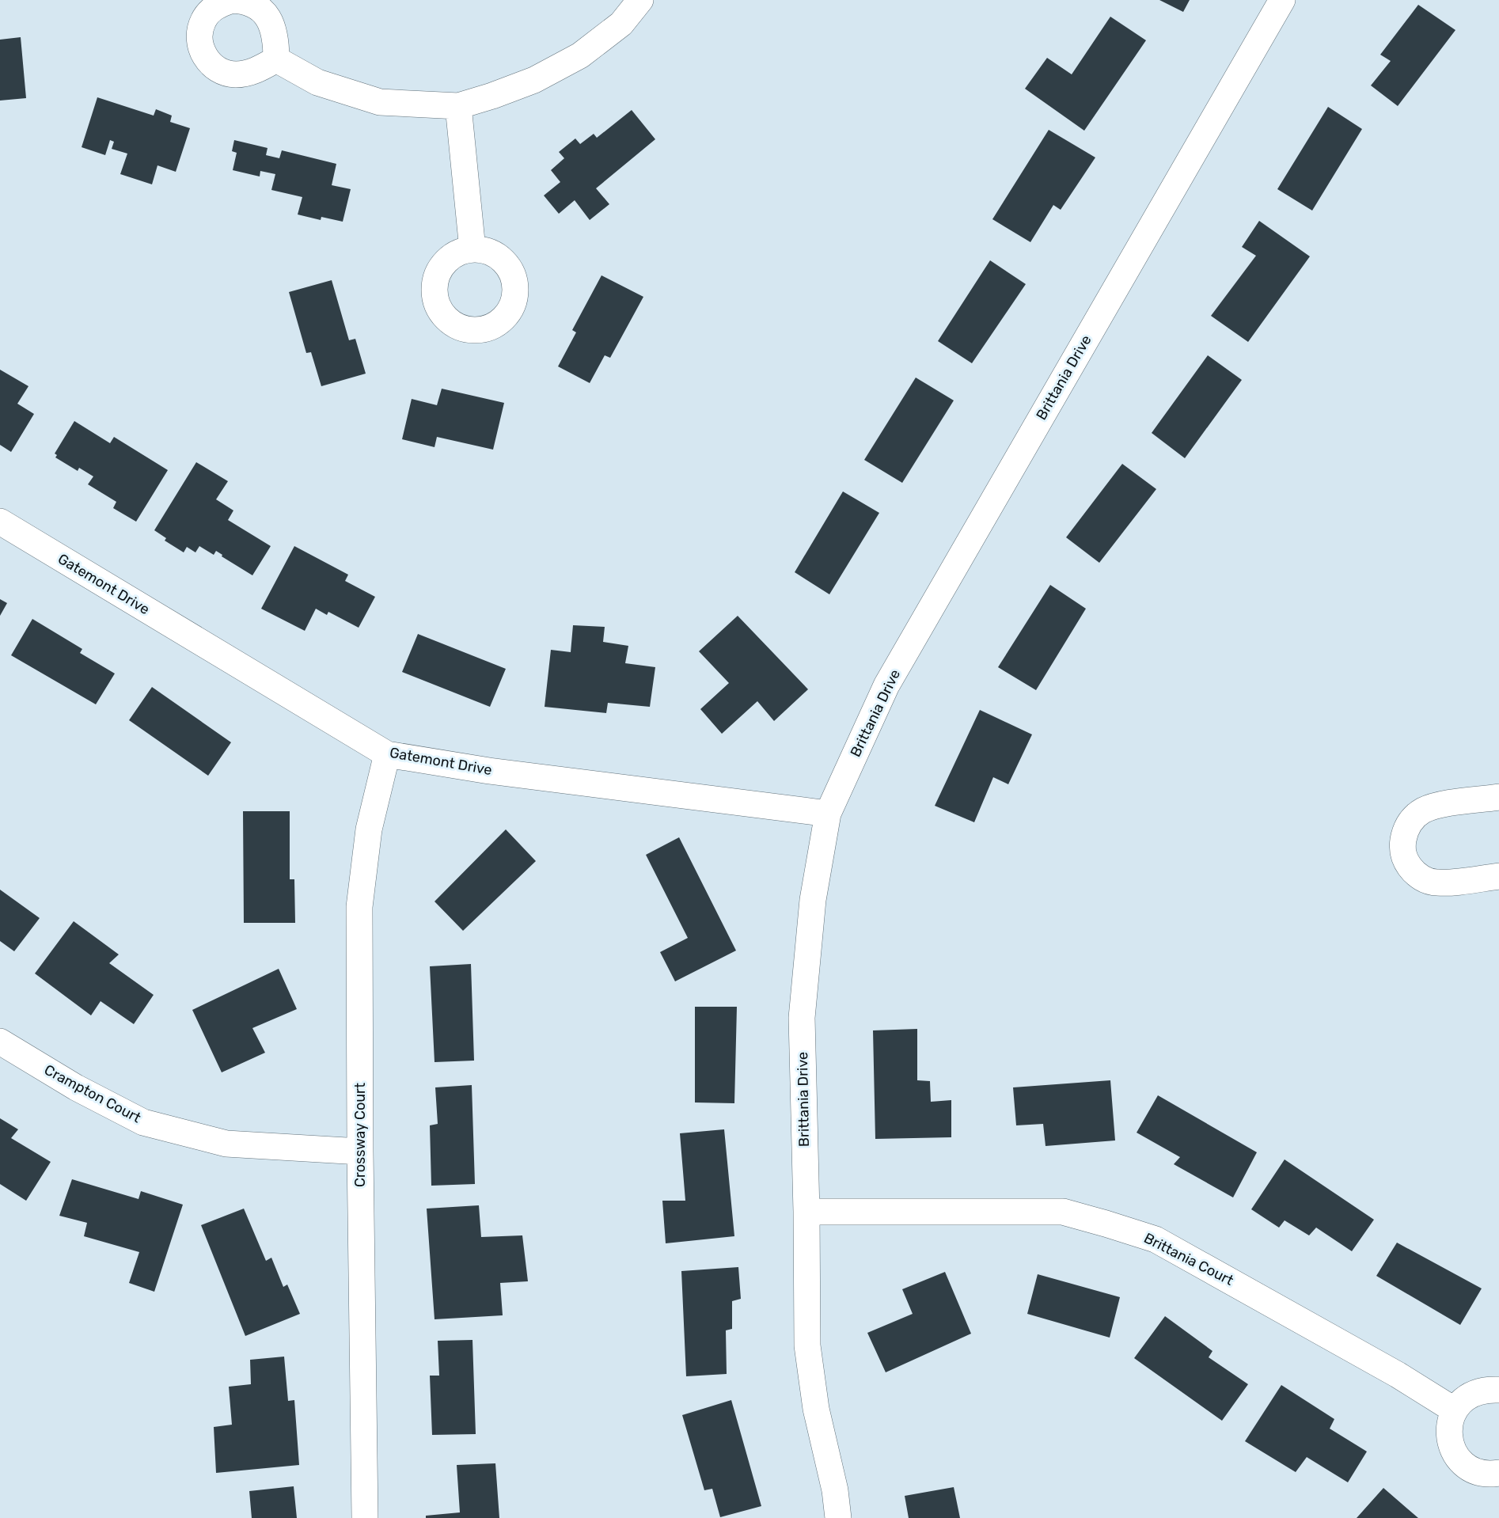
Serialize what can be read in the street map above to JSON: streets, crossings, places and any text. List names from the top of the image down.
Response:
{
  "streets": {
    "street": [
      "Brittania Drive",
      "Gatemont Drive",
      "Crampton Court",
      "Crossway Court",
      "Brittania Court"
    ]
  },
  "crossings": [
    ["Brittania Drive", "Gatemont Drive"],
    ["Brittania Drive", "Brittania Court"],
    ["Gatemont Drive", "Crossway Court"],
    ["Crampton Court", "Crossway Court"]
  ]
}
